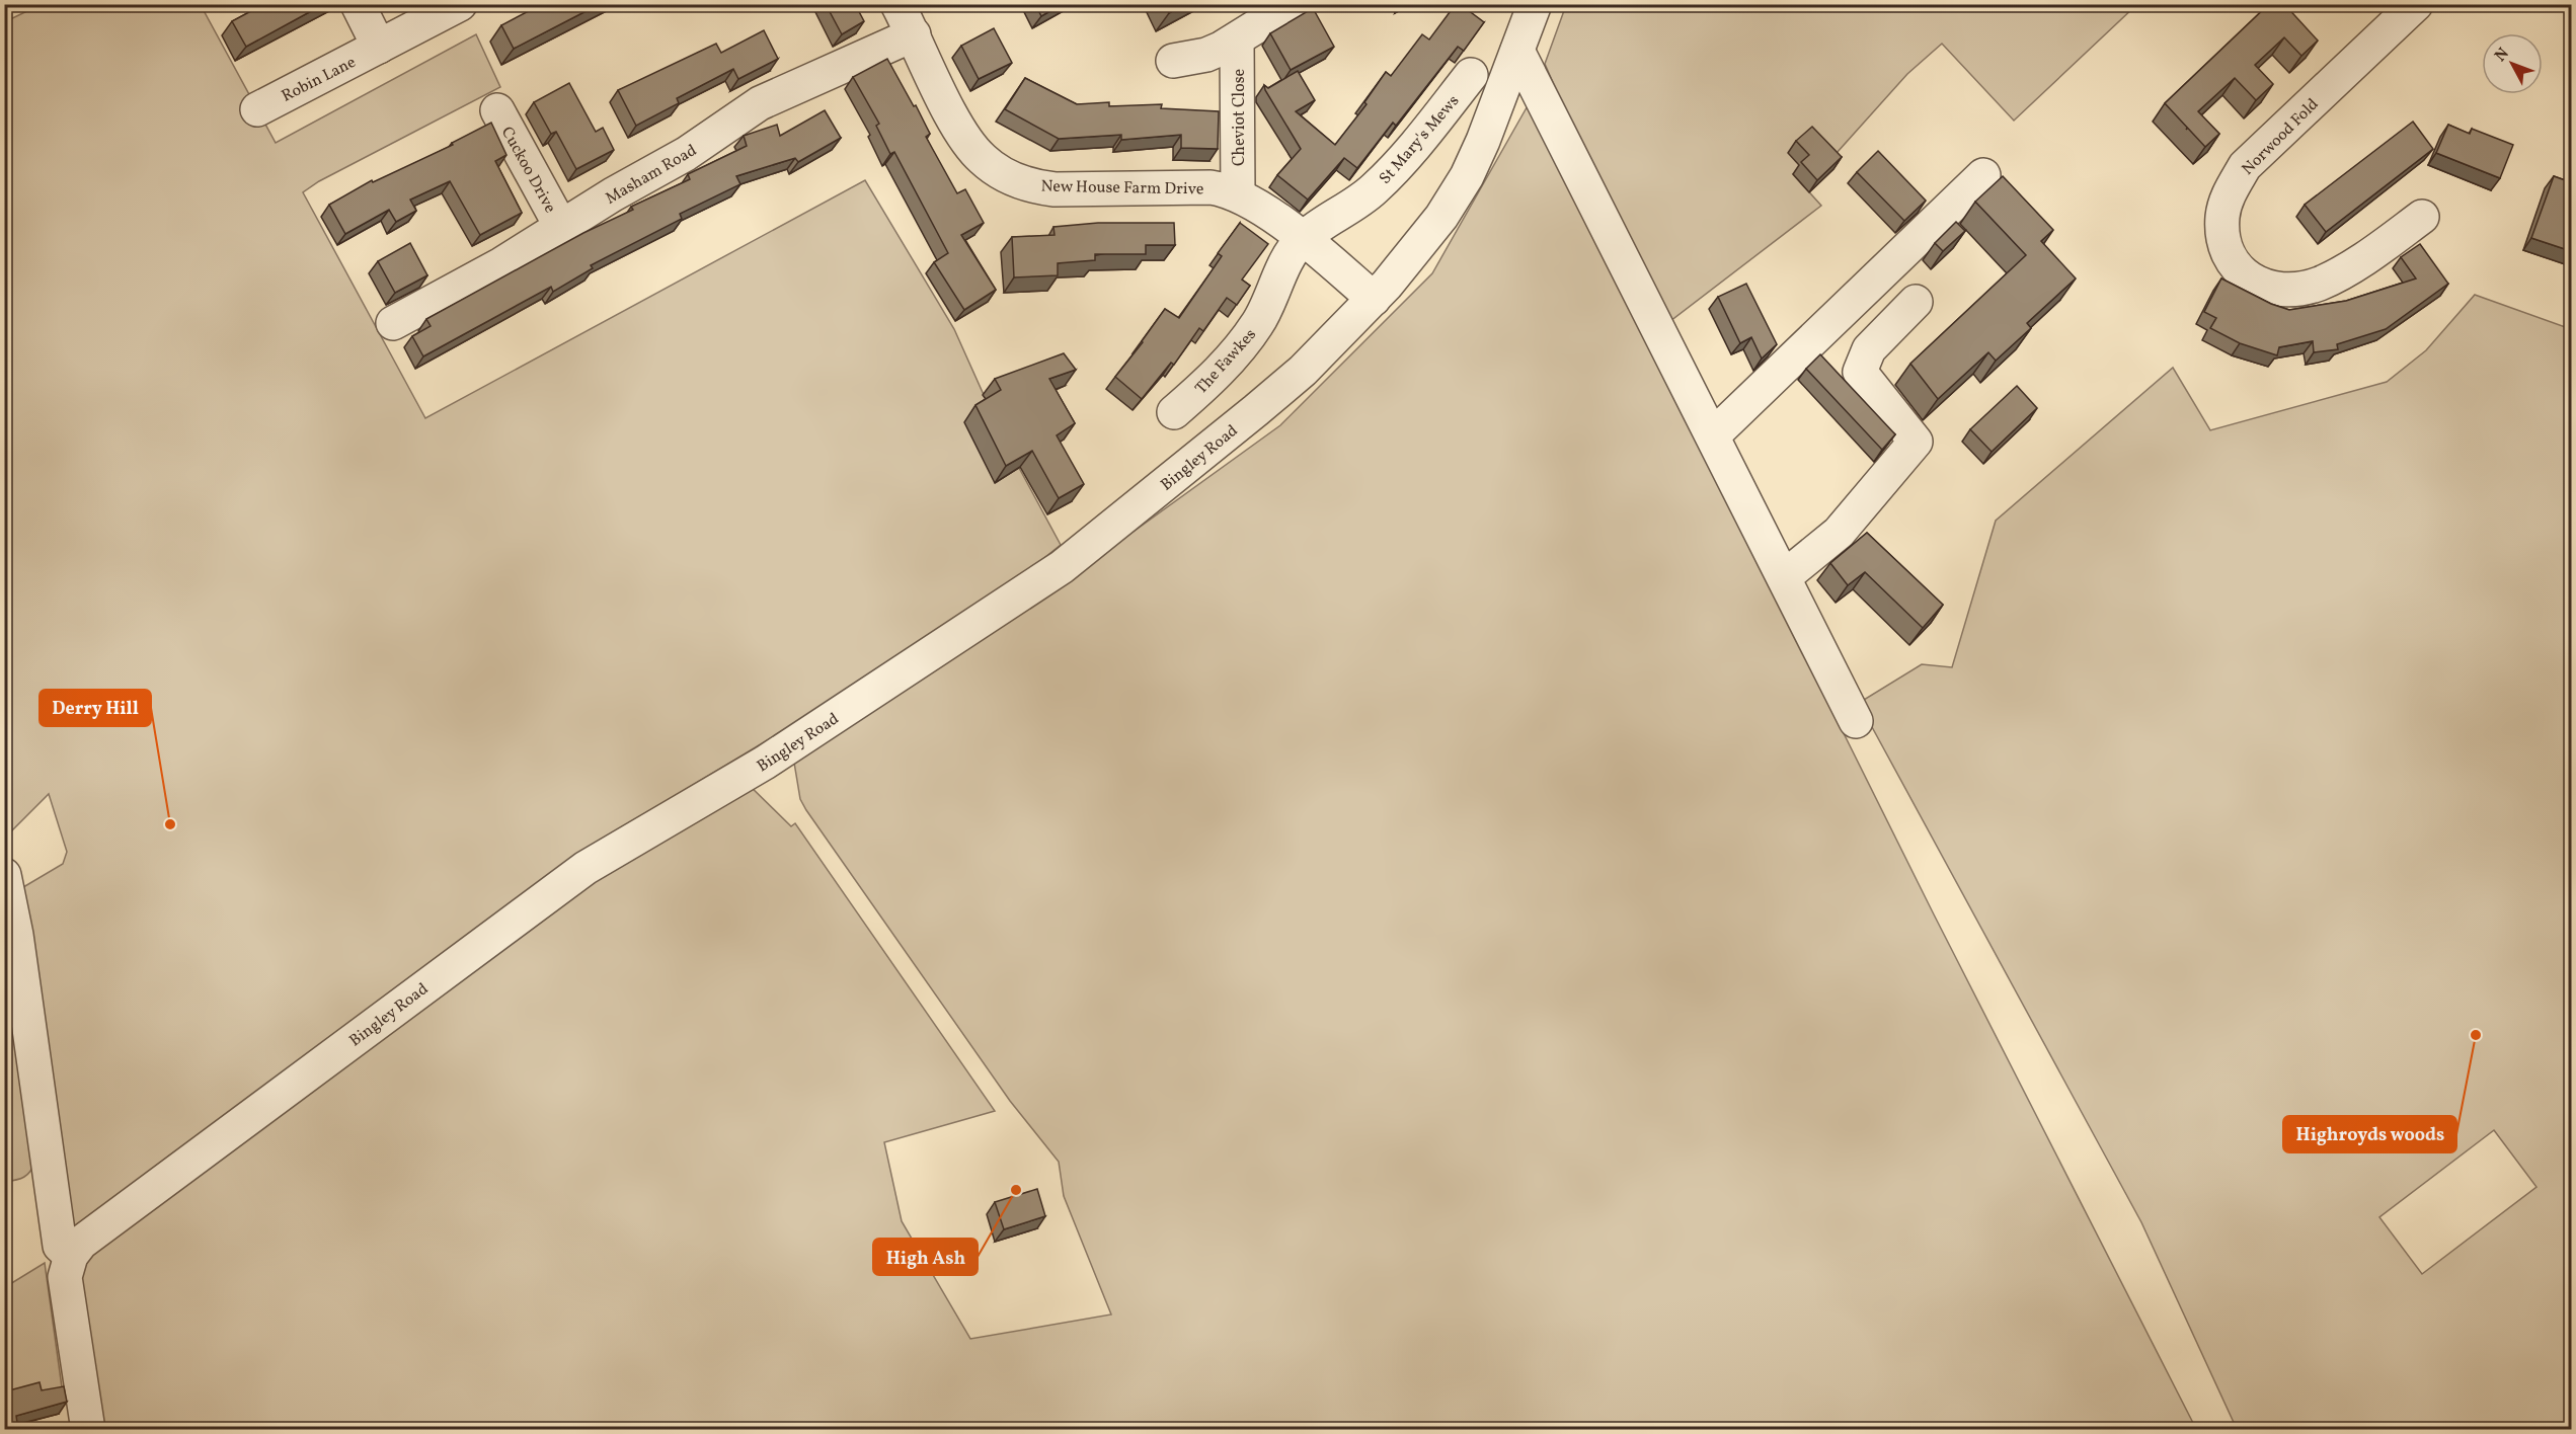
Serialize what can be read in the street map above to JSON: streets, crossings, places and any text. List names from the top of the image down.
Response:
{
  "streets": {
    "street": [
      "Robin Lane",
      "Cheviot Close",
      "Norwood Fold",
      "St Mary's Mews",
      "Cuckoo Drive",
      "Masham Road",
      "New House Farm Drive",
      "The Fawkes",
      "Bingley Road"
    ]
  },
  "crossings": [
    ["Cheviot Close", "New House Farm Drive"],
    ["St Mary's Mews", "New House Farm Drive"],
    ["St Mary's Mews", "The Fawkes"],
    ["Cuckoo Drive", "Masham Road"],
    ["Masham Road", "New House Farm Drive"],
    ["New House Farm Drive", "The Fawkes"],
    ["New House Farm Drive", "Bingley Road"]
  ],
  "places": ["Derry Hill", "Highroyds woods", "High Ash"],
  "north": "top left"
}
